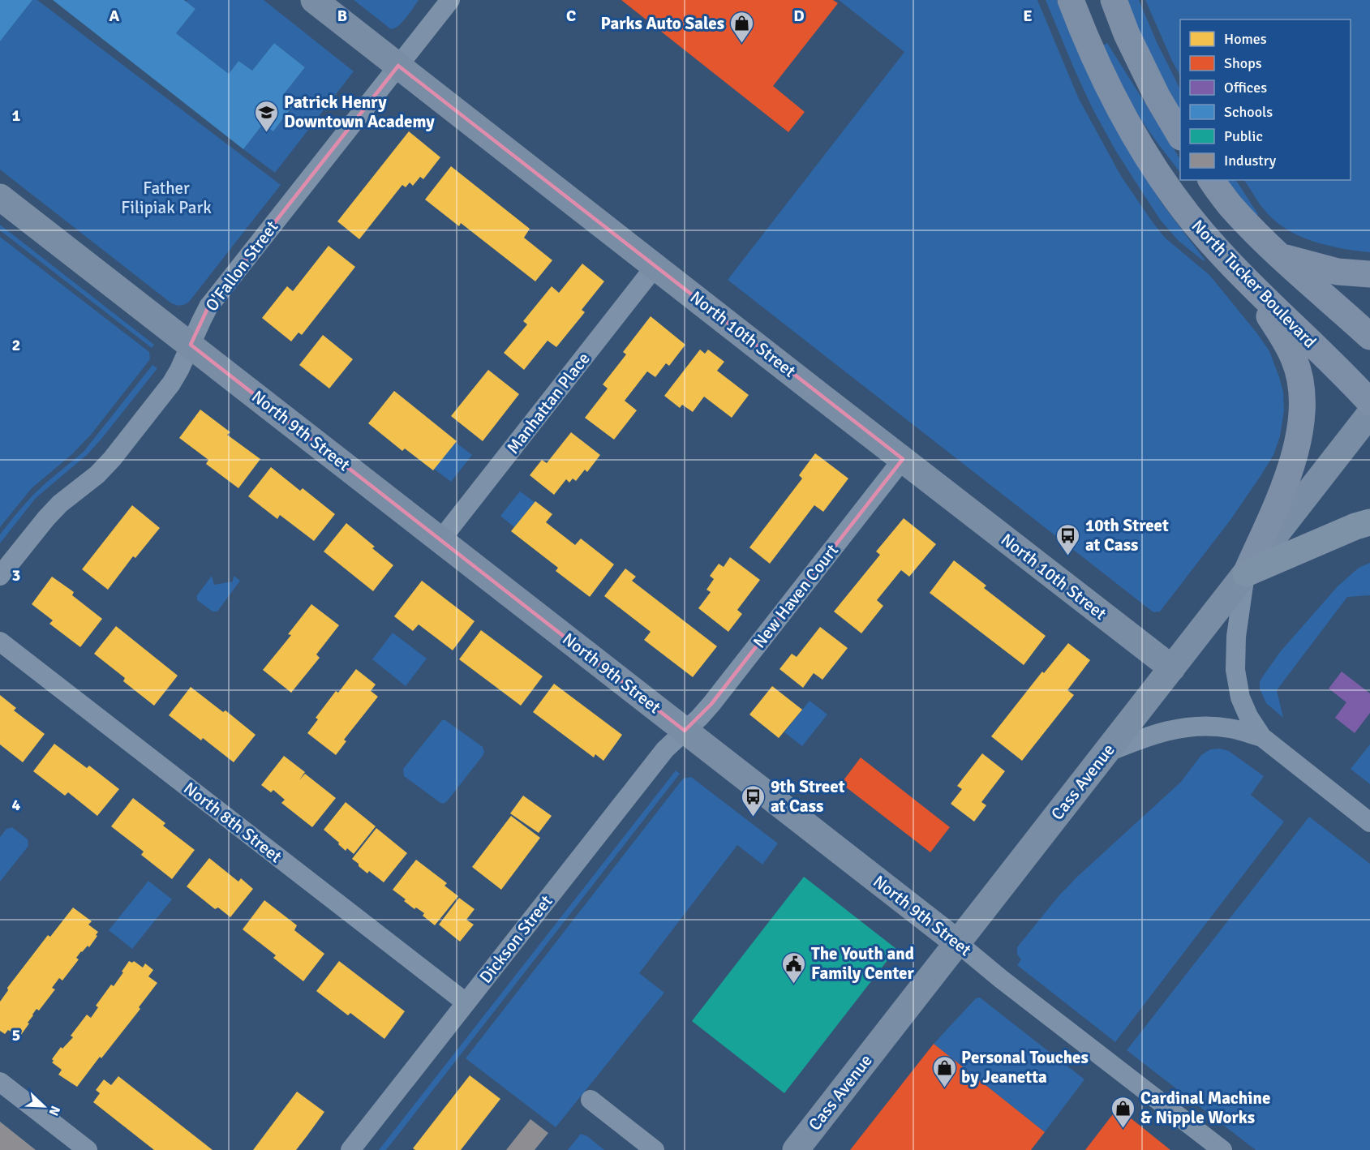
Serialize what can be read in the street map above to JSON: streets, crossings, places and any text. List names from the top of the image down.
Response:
{
  "streets": {
    "main road": ["North Tucker Boulevard"],
    "street": [
      "O'Fallon Street",
      "North 10th Street",
      "Manhattan Place",
      "North 9th Street",
      "New Haven Court",
      "Cass Avenue",
      "North 8th Street",
      "Dickson Street"
    ]
  },
  "crossings": [
    ["O'Fallon Street", "North 10th Street"],
    ["O'Fallon Street", "North 9th Street"],
    ["North 10th Street", "Manhattan Place"],
    ["North 10th Street", "New Haven Court"],
    ["North 10th Street", "Cass Avenue"],
    ["Manhattan Place", "North 9th Street"],
    ["North 9th Street", "New Haven Court"],
    ["North 9th Street", "Cass Avenue"],
    ["North 9th Street", "Dickson Street"],
    ["New Haven Court", "Dickson Street"],
    ["North 8th Street", "Dickson Street"]
  ],
  "parks": ["Father Filipiak Park"],
  "places": {
    "shop": ["Parks Auto Sales", "Personal Touches by Jeanetta", "Cardinal Machine & Nipple Works"],
    "school or university": ["Patrick Henry Downtown Academy"],
    "bus stop": ["10th Street at Cass", "9th Street at Cass"],
    "public building": ["The Youth and Family Center"]
  },
  "legend": [
    "Homes",
    "Shops",
    "Offices",
    "Schools",
    "Public",
    "Industry"
  ],
  "north": "bottom right",
  "grid": {
    "columns": [
      "A",
      "B",
      "C",
      "D",
      "E"
    ],
    "rows": [
      "1",
      "2",
      "3",
      "4",
      "5"
    ]
  }
}
